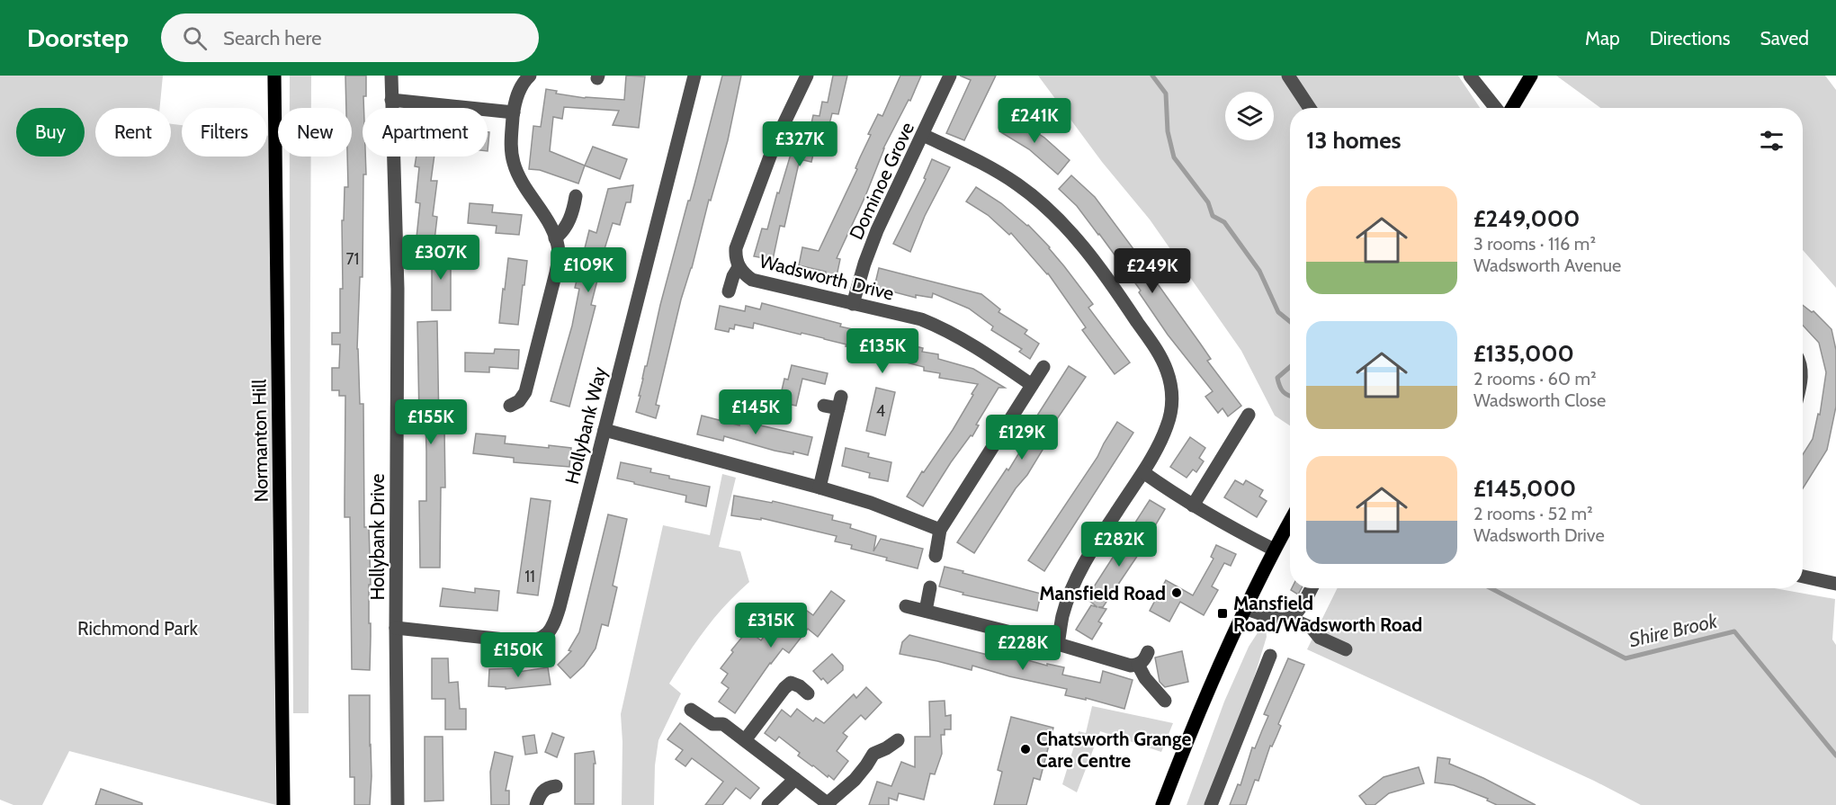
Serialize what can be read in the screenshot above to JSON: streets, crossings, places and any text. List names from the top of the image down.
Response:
{
  "streets": {
    "main road": ["Normanton Hill"],
    "street": [
      "Dominoe Grove",
      "Wadsworth Drive",
      "Hollybank Way",
      "Hollybank Drive"
    ]
  },
  "crossings": [
    ["Dominoe Grove", "Wadsworth Drive"],
    ["Hollybank Way", "Hollybank Drive"]
  ],
  "water": ["Shire Brook"],
  "parks": ["Richmond Park"],
  "places": {
    "other": ["Mansfield Road", "Chatsworth Grange Care Centre"],
    "transit": ["Mansfield Road/Wadsworth Road"]
  },
  "house_numbers": ["71", "4", "11"],
  "page": {
    "header": "Doorstep",
    "search": "Search here",
    "nav": ["Map", "Directions", "Saved"],
    "price": [
      "£241K",
      "£327K",
      "£307K",
      "£109K",
      "£249K",
      "£135K",
      "£145K",
      "£155K",
      "£129K",
      "£282K",
      "£315K",
      "£228K",
      "£150K"
    ],
    "chip": [
      "Buy",
      "Rent",
      "Filters",
      "New",
      "Apartment"
    ],
    "heading": "13 homes",
    "list": [
      {
        "name": "£249,000",
        "note": "3 rooms · 116 m² · Wadsworth Avenue"
      },
      {
        "name": "£135,000",
        "note": "2 rooms · 60 m² · Wadsworth Close"
      },
      {
        "name": "£145,000",
        "note": "2 rooms · 52 m² · Wadsworth Drive"
      }
    ]
  }
}
